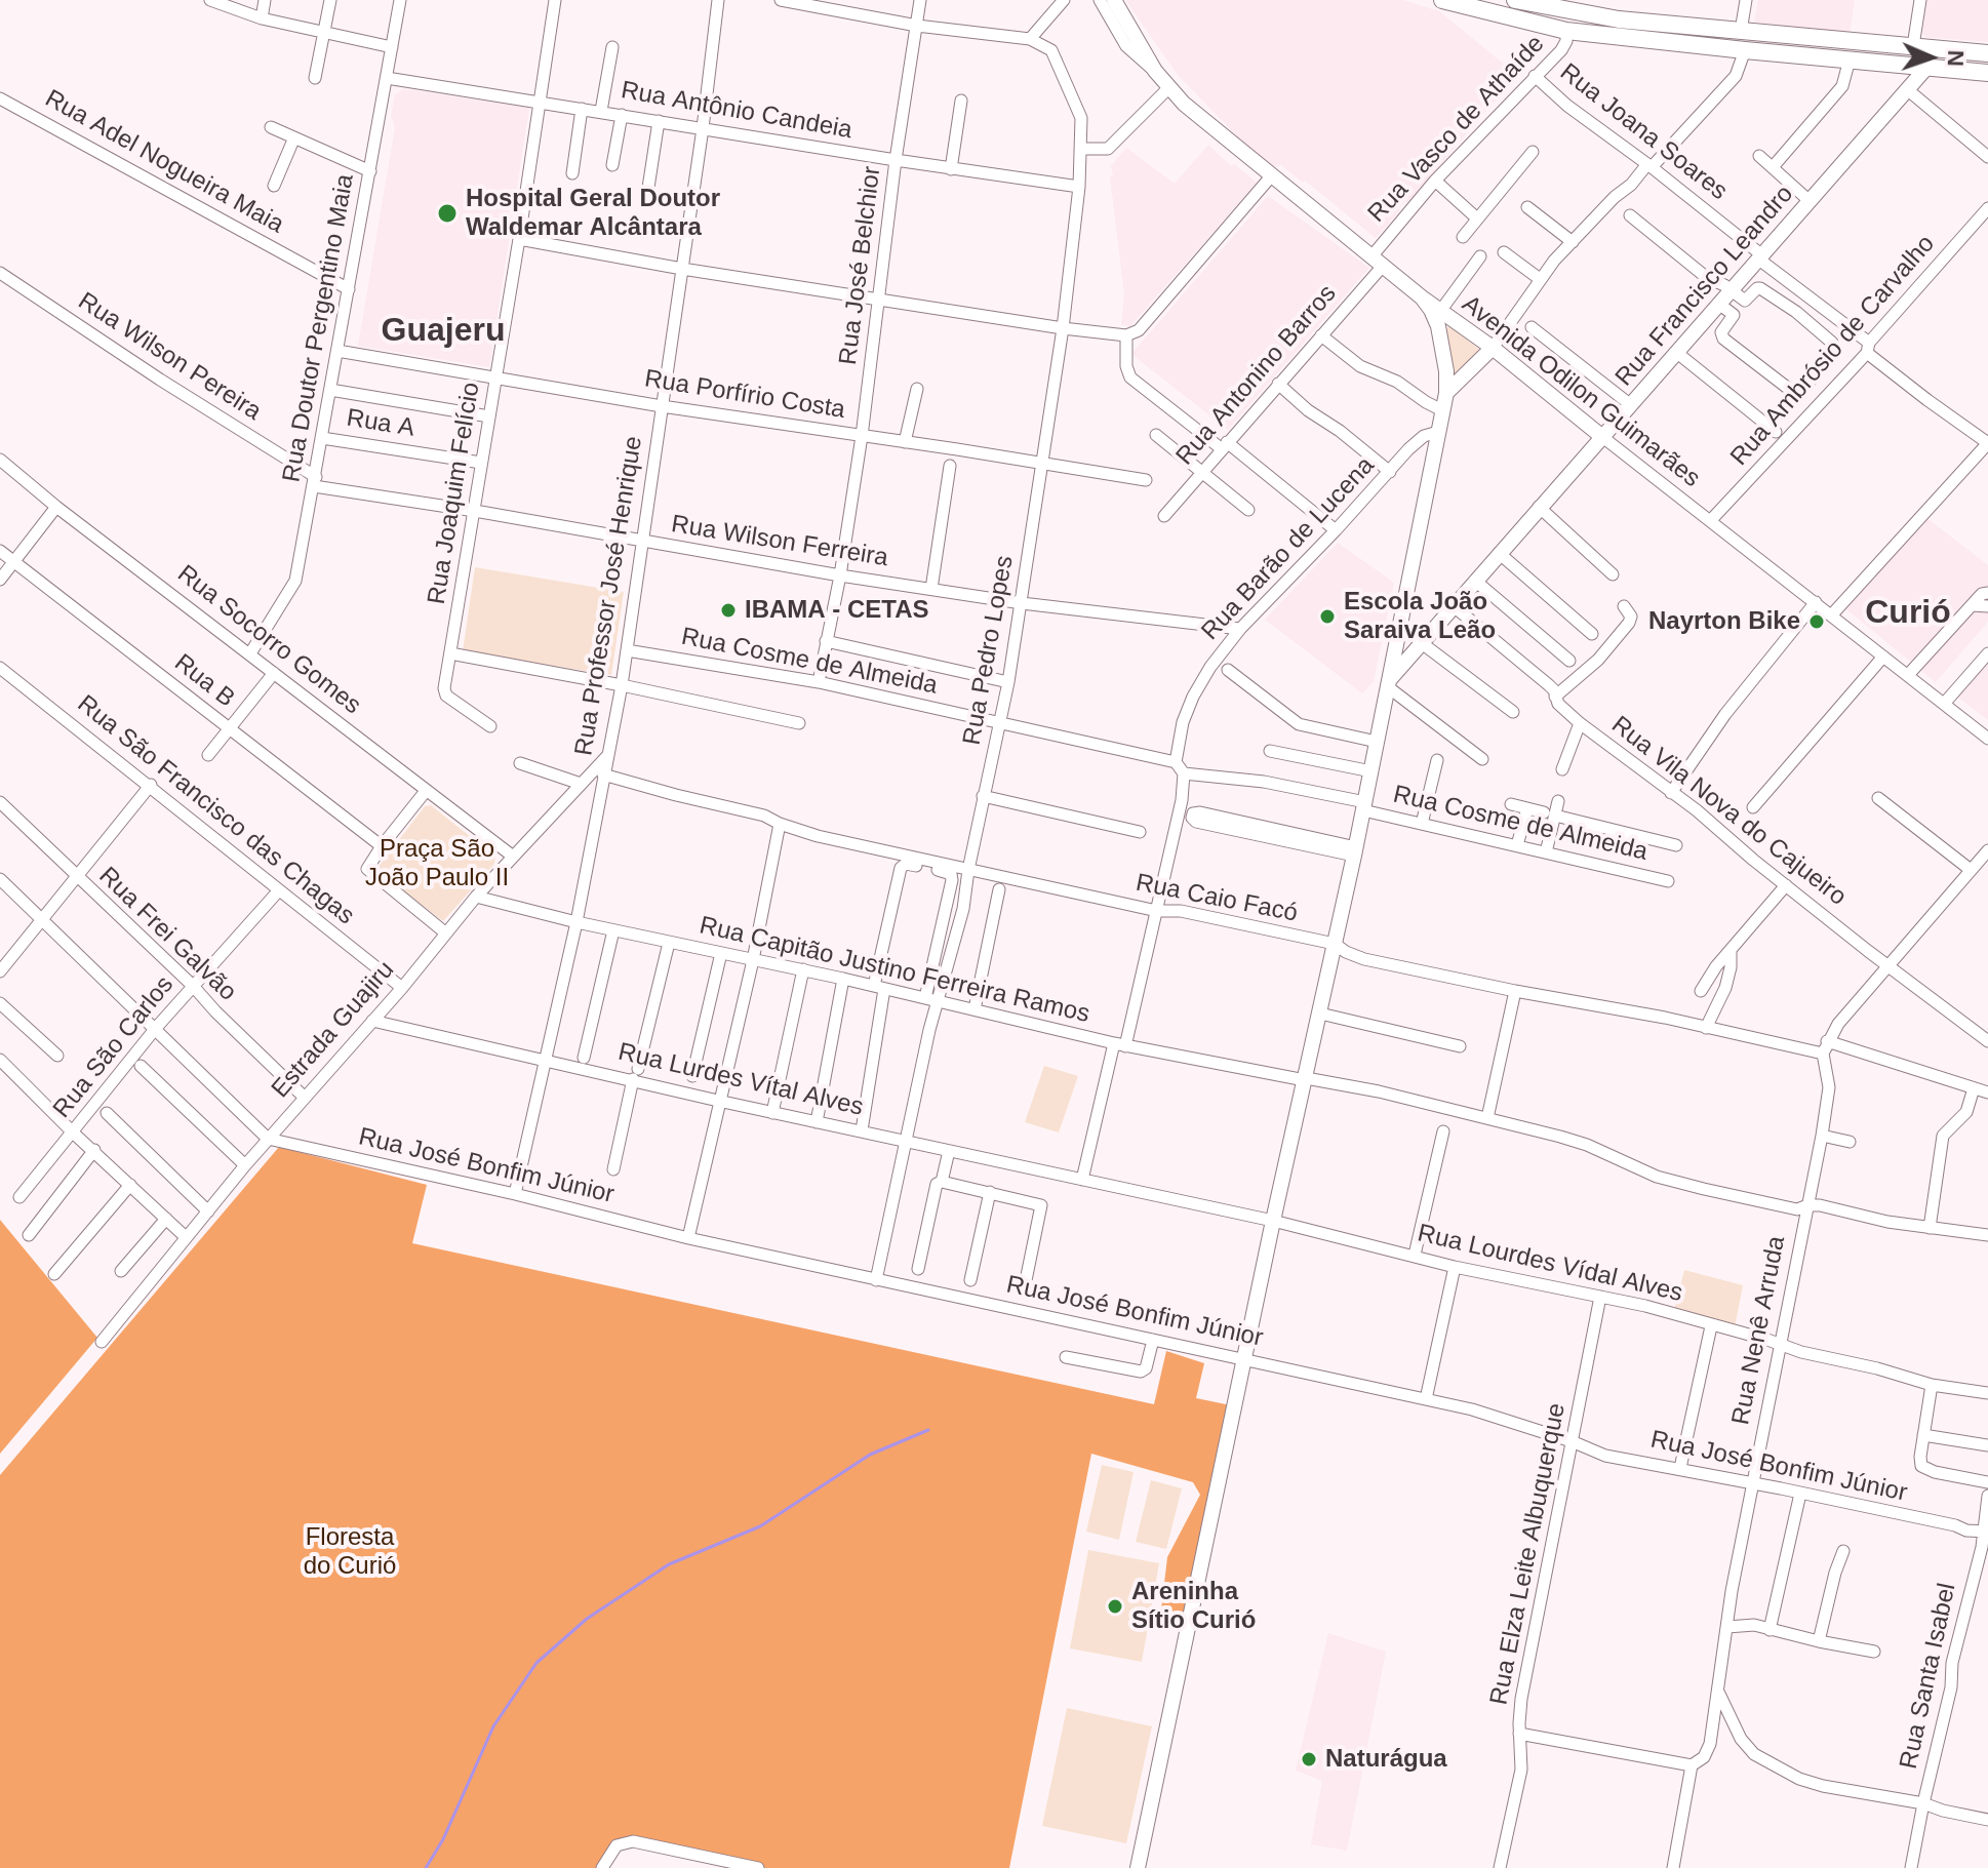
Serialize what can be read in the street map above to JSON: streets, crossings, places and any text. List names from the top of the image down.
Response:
{
  "streets": {
    "main road": ["Rua Francisco Leandro", "Avenida Odilon Guimarães"],
    "street": [
      "Rua Antônio Candeia",
      "Rua Vasco de Athaíde",
      "Rua Joana Soares",
      "Rua Adel Nogueira Maia",
      "Rua José Belchior",
      "Rua Doutor Pergentino Maia",
      "Rua Ambrósio de Carvalho",
      "Rua Wilson Pereira",
      "Rua Antonino Barros",
      "Rua Porfírio Costa",
      "Rua A",
      "Rua Joaquim Felício",
      "Rua Wilson Ferreira",
      "Rua Barão de Lucena",
      "Rua Professor José Henrique",
      "Rua Socorro Gomes",
      "Rua Pedro Lopes",
      "Rua Cosme de Almeida",
      "Rua B",
      "Rua São Francisco das Chagas",
      "Rua Vila Nova do Cajueiro",
      "Rua Caio Facó",
      "Rua Frei Galvão",
      "Rua Capitão Justino Ferreira Ramos",
      "Estrada Guajiru",
      "Rua São Carlos",
      "Rua Lurdes Vítal Alves",
      "Rua José Bonfim Júnior",
      "Rua Lourdes Vídal Alves",
      "Rua Nenê Arruda",
      "Rua Elza Leite Albuquerque",
      "Rua Santa Isabel"
    ]
  },
  "crossings": [
    ["Rua Antônio Candeia", "Rua José Belchior"],
    ["Rua Antônio Candeia", "Rua Doutor Pergentino Maia"],
    ["Rua Antônio Candeia", "Rua Joaquim Felício"],
    ["Rua Antônio Candeia", "Rua Professor José Henrique"],
    ["Rua Antônio Candeia", "Rua Pedro Lopes"],
    ["Rua Vasco de Athaíde", "Rua Joana Soares"],
    ["Rua Vasco de Athaíde", "Rua Antonino Barros"],
    ["Rua Vasco de Athaíde", "Avenida Odilon Guimarães"],
    ["Rua Joana Soares", "Rua Francisco Leandro"],
    ["Rua Joana Soares", "Rua Ambrósio de Carvalho"],
    ["Rua Adel Nogueira Maia", "Rua Doutor Pergentino Maia"],
    ["Rua José Belchior", "Rua Porfírio Costa"],
    ["Rua José Belchior", "Rua Wilson Ferreira"],
    ["Rua José Belchior", "Rua Cosme de Almeida"],
    ["Rua Francisco Leandro", "Avenida Odilon Guimarães"],
    ["Rua Francisco Leandro", "Rua Vila Nova do Cajueiro"],
    ["Rua Doutor Pergentino Maia", "Rua Wilson Pereira"],
    ["Rua Doutor Pergentino Maia", "Rua Porfírio Costa"],
    ["Rua Doutor Pergentino Maia", "Rua A"],
    ["Rua Doutor Pergentino Maia", "Rua Wilson Ferreira"],
    ["Rua Doutor Pergentino Maia", "Rua Socorro Gomes"],
    ["Rua Ambrósio de Carvalho", "Avenida Odilon Guimarães"],
    ["Rua Wilson Pereira", "Rua Wilson Ferreira"],
    ["Rua Antonino Barros", "Avenida Odilon Guimarães"],
    ["Rua Porfírio Costa", "Rua Joaquim Felício"],
    ["Rua Porfírio Costa", "Rua Professor José Henrique"],
    ["Rua Porfírio Costa", "Rua Pedro Lopes"],
    ["Rua A", "Rua Joaquim Felício"],
    ["Rua Joaquim Felício", "Rua Wilson Ferreira"],
    ["Rua Wilson Ferreira", "Rua Barão de Lucena"],
    ["Rua Wilson Ferreira", "Rua Professor José Henrique"],
    ["Rua Wilson Ferreira", "Rua Pedro Lopes"],
    ["Rua Barão de Lucena", "Rua Cosme de Almeida"],
    ["Rua Barão de Lucena", "Rua Caio Facó"],
    ["Rua Barão de Lucena", "Rua Capitão Justino Ferreira Ramos"],
    ["Rua Barão de Lucena", "Rua Lurdes Vítal Alves"],
    ["Rua Professor José Henrique", "Rua Cosme de Almeida"],
    ["Rua Professor José Henrique", "Rua Caio Facó"],
    ["Rua Professor José Henrique", "Rua Capitão Justino Ferreira Ramos"],
    ["Rua Professor José Henrique", "Estrada Guajiru"],
    ["Rua Professor José Henrique", "Rua Lurdes Vítal Alves"],
    ["Rua Professor José Henrique", "Rua José Bonfim Júnior"],
    ["Rua Socorro Gomes", "Estrada Guajiru"],
    ["Rua Pedro Lopes", "Rua Cosme de Almeida"],
    ["Rua Pedro Lopes", "Rua Caio Facó"],
    ["Rua Pedro Lopes", "Rua Capitão Justino Ferreira Ramos"],
    ["Rua Pedro Lopes", "Rua Lurdes Vítal Alves"],
    ["Rua Pedro Lopes", "Rua José Bonfim Júnior"],
    ["Rua São Francisco das Chagas", "Estrada Guajiru"],
    ["Rua São Francisco das Chagas", "Rua São Carlos"],
    ["Rua Caio Facó", "Rua Nenê Arruda"],
    ["Rua Frei Galvão", "Estrada Guajiru"],
    ["Rua Frei Galvão", "Rua São Carlos"],
    ["Rua Capitão Justino Ferreira Ramos", "Estrada Guajiru"],
    ["Rua Capitão Justino Ferreira Ramos", "Rua Nenê Arruda"],
    ["Estrada Guajiru", "Rua Lurdes Vítal Alves"],
    ["Estrada Guajiru", "Rua José Bonfim Júnior"],
    ["Rua Lurdes Vítal Alves", "Rua Lourdes Vídal Alves"],
    ["Rua José Bonfim Júnior", "Rua Nenê Arruda"],
    ["Rua José Bonfim Júnior", "Rua Elza Leite Albuquerque"],
    ["Rua José Bonfim Júnior", "Rua Santa Isabel"],
    ["Rua Lourdes Vídal Alves", "Rua Nenê Arruda"],
    ["Rua Lourdes Vídal Alves", "Rua Elza Leite Albuquerque"]
  ],
  "districts": ["Guajeru", "Curió"],
  "parks": ["Praça São João Paulo II", "Floresta do Curió"],
  "places": [
    "Hospital Geral Doutor Waldemar Alcântara",
    "IBAMA - CETAS",
    "Escola João Saraiva Leão",
    "Nayrton Bike",
    "Areninha Sítio Curió",
    "Naturágua"
  ],
  "north": "right"
}
